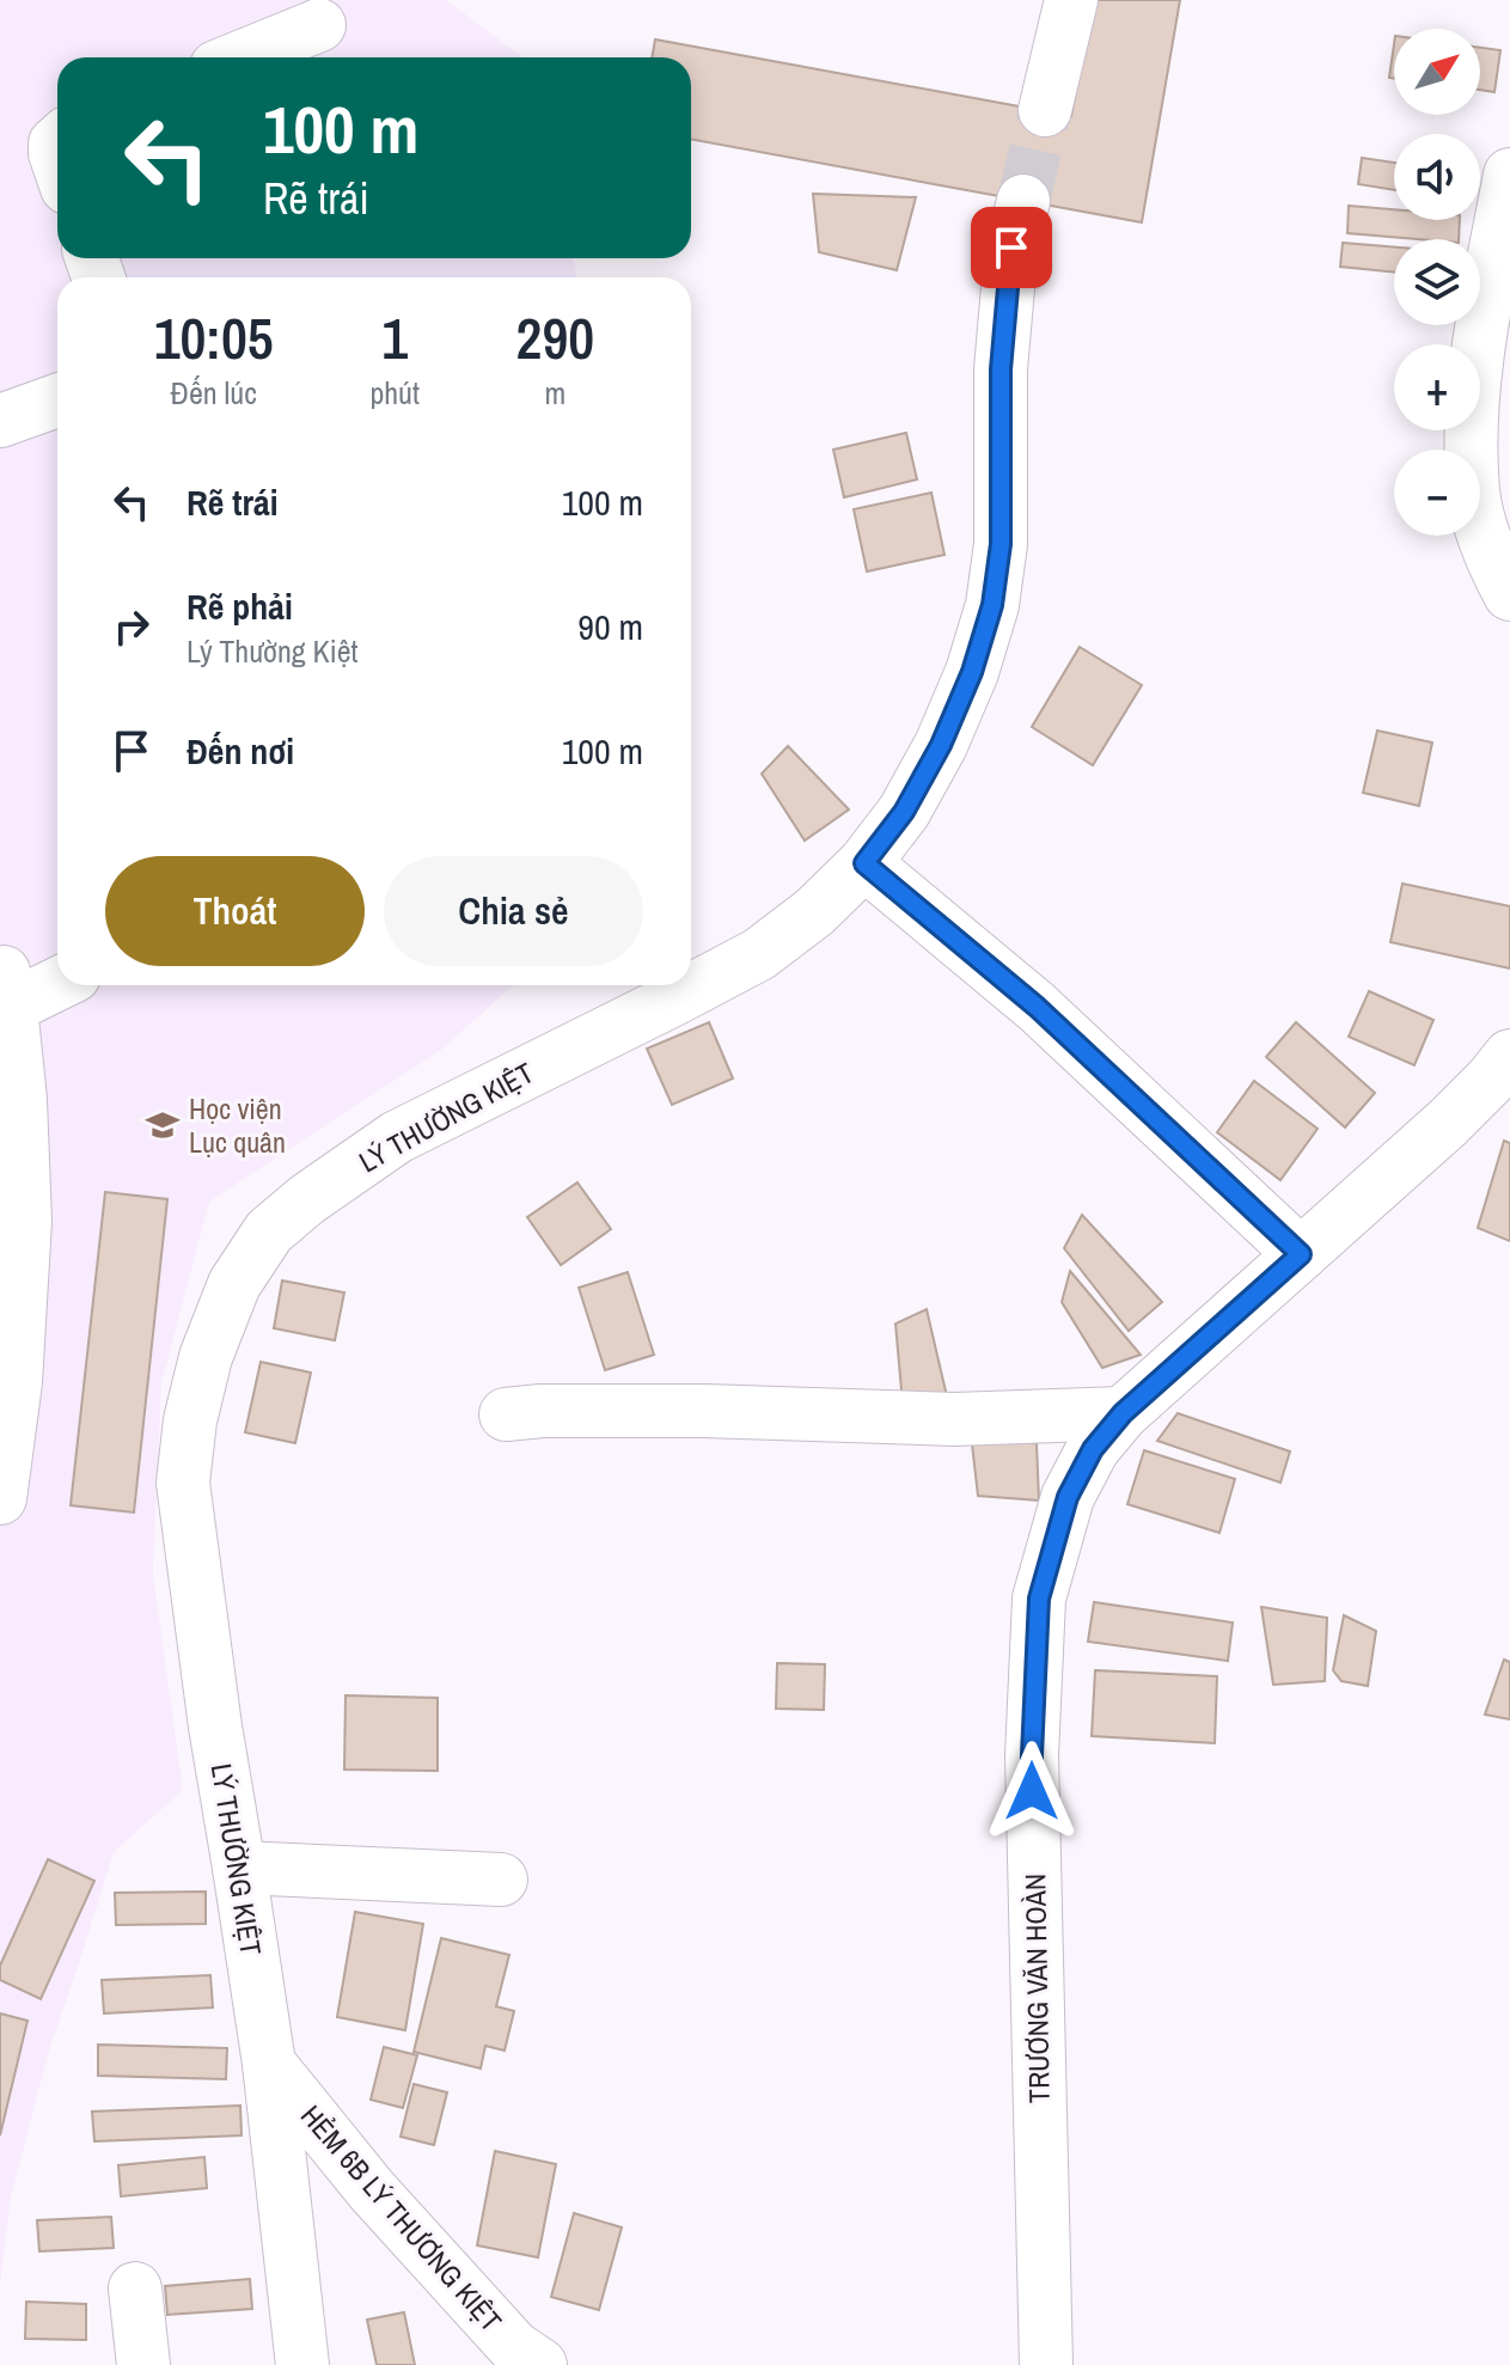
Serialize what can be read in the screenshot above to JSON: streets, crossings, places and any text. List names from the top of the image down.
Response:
{
  "streets": {
    "street": ["LÝ THƯỜNG KIỆT", "TRƯƠNG VĂN HOÀN", "HẺM 6B LÝ THƯƠNG KIỆT"]
  },
  "crossings": [
    ["LÝ THƯỜNG KIỆT", "HẺM 6B LÝ THƯƠNG KIỆT"]
  ],
  "places": {
    "school or university": ["Học viện Lục quân"]
  },
  "north": "top right",
  "page": {
    "map_buttons": ["+", "−"],
    "turn": ["100 m", "Rẽ trái"],
    "eta": [
      "10:05",
      "Đến lúc",
      "1",
      "phút",
      "290",
      "m"
    ],
    "list": [
      {
        "name": "Rẽ trái",
        "value": "100 m"
      },
      {
        "name": "Rẽ phải",
        "note": "Lý Thường Kiệt",
        "value": "90 m"
      },
      {
        "name": "Đến nơi",
        "value": "100 m"
      }
    ],
    "buttons": ["Thoát", "Chia sẻ"]
  }
}
